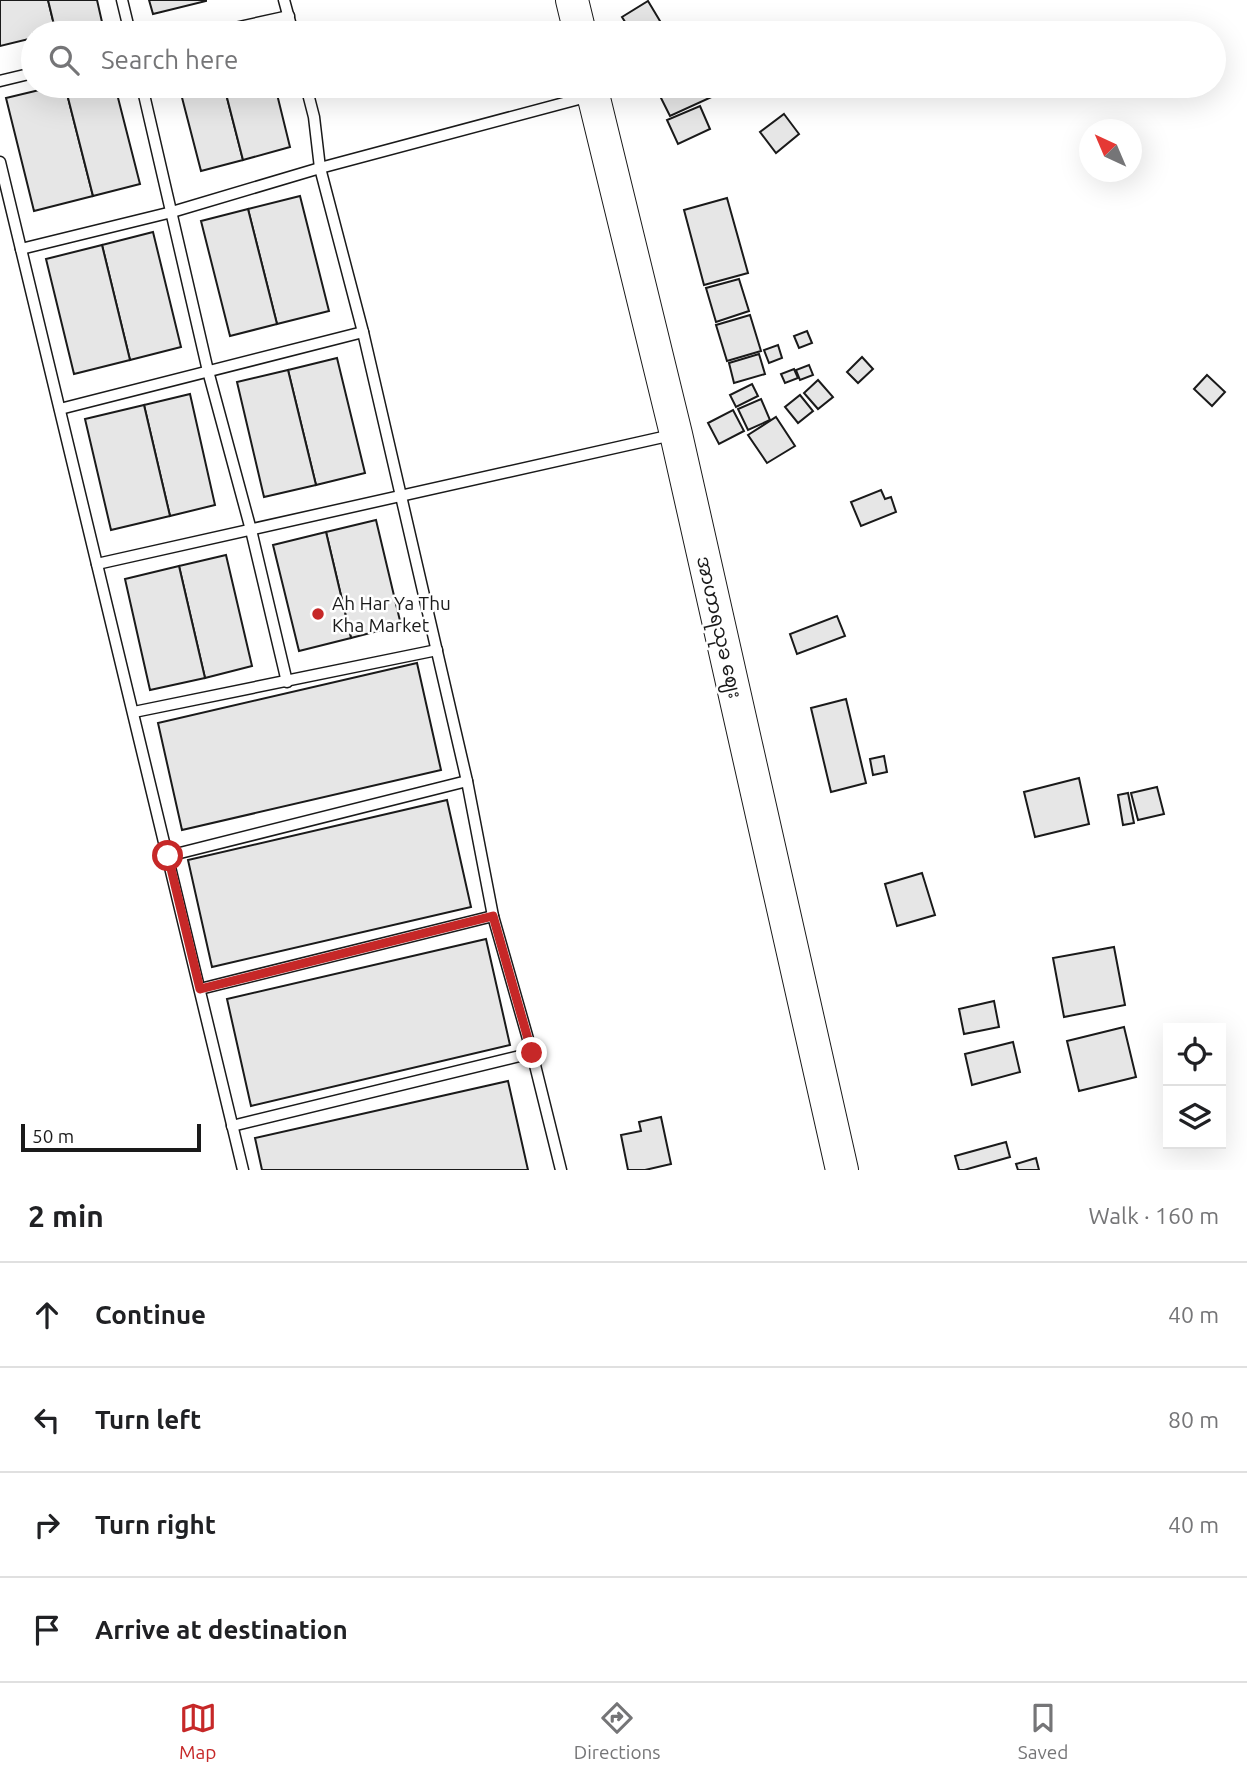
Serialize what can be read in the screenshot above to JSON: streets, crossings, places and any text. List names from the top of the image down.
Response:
{
  "streets": {
    "street": ["အာဟာရသုခ ဈေး"]
  },
  "places": ["Ah Har Ya Thu Kha Market"],
  "scale_bar": "50 m",
  "north": "top left",
  "page": {
    "search": "Search here",
    "scale": "50 m",
    "heading": ["2 min", "Walk · 160 m"],
    "list": [
      ["Continue", "40 m"],
      ["Turn left", "80 m"],
      ["Turn right", "40 m"],
      "Arrive at destination"
    ],
    "nav": ["Map", "Directions", "Saved"]
  }
}
